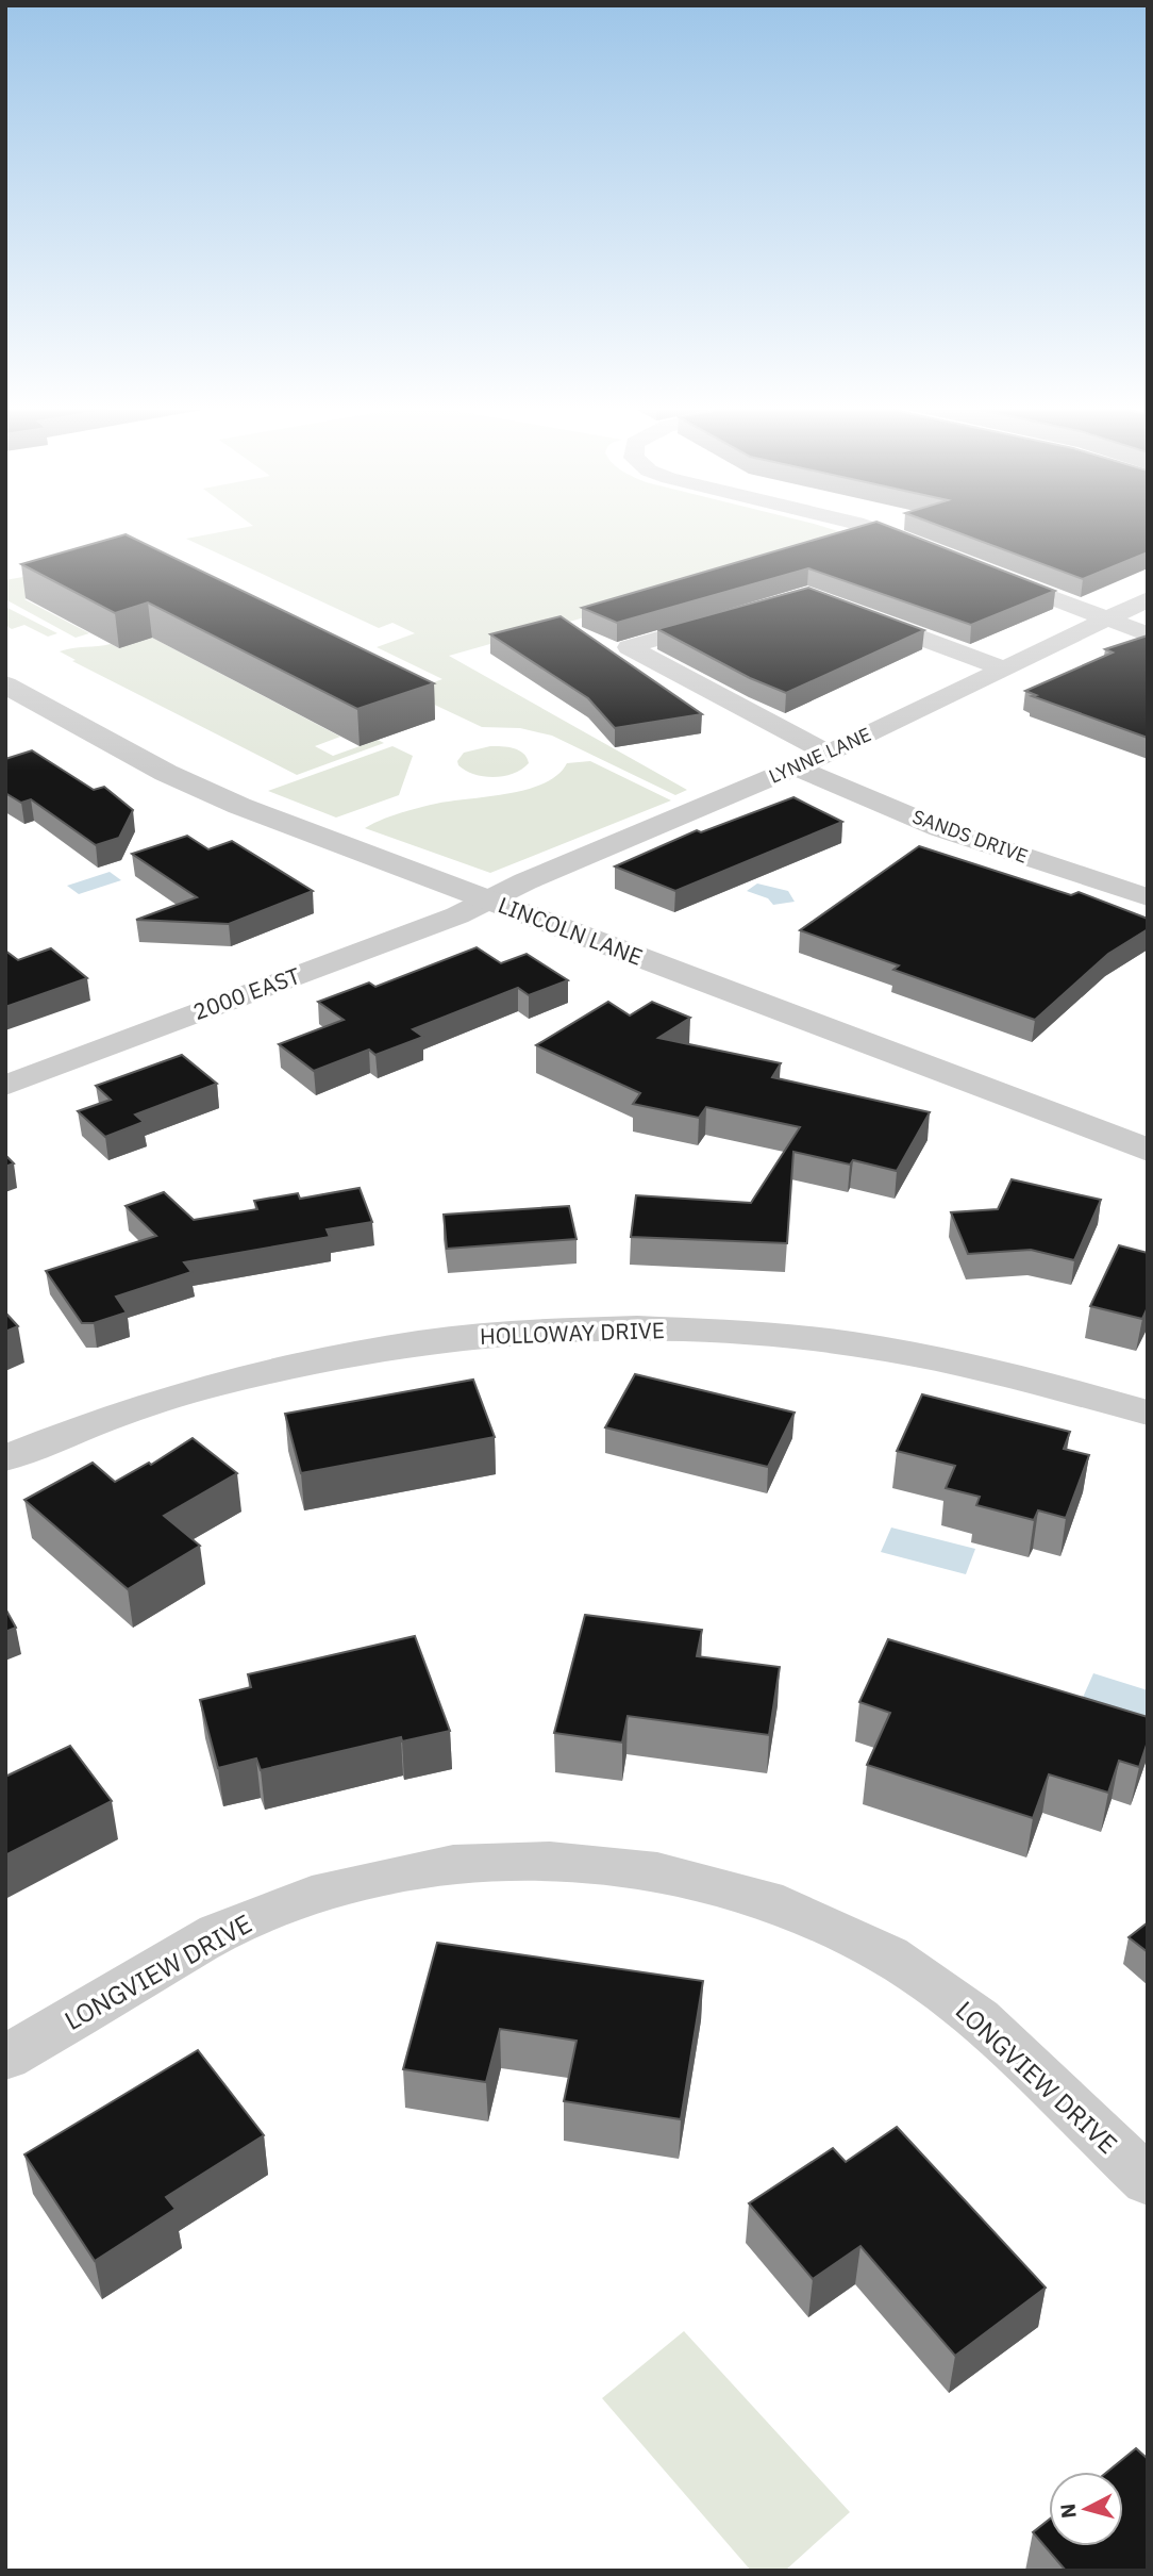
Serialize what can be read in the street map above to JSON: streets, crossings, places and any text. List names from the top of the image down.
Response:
{
  "streets": {
    "street": [
      "LYNNE LANE",
      "SANDS DRIVE",
      "LINCOLN LANE",
      "2000 EAST",
      "HOLLOWAY DRIVE",
      "LONGVIEW DRIVE"
    ]
  },
  "crossings": [
    ["LYNNE LANE", "SANDS DRIVE"],
    ["LYNNE LANE", "LINCOLN LANE"],
    ["LYNNE LANE", "2000 EAST"],
    ["LINCOLN LANE", "2000 EAST"]
  ],
  "north": "left"
}
